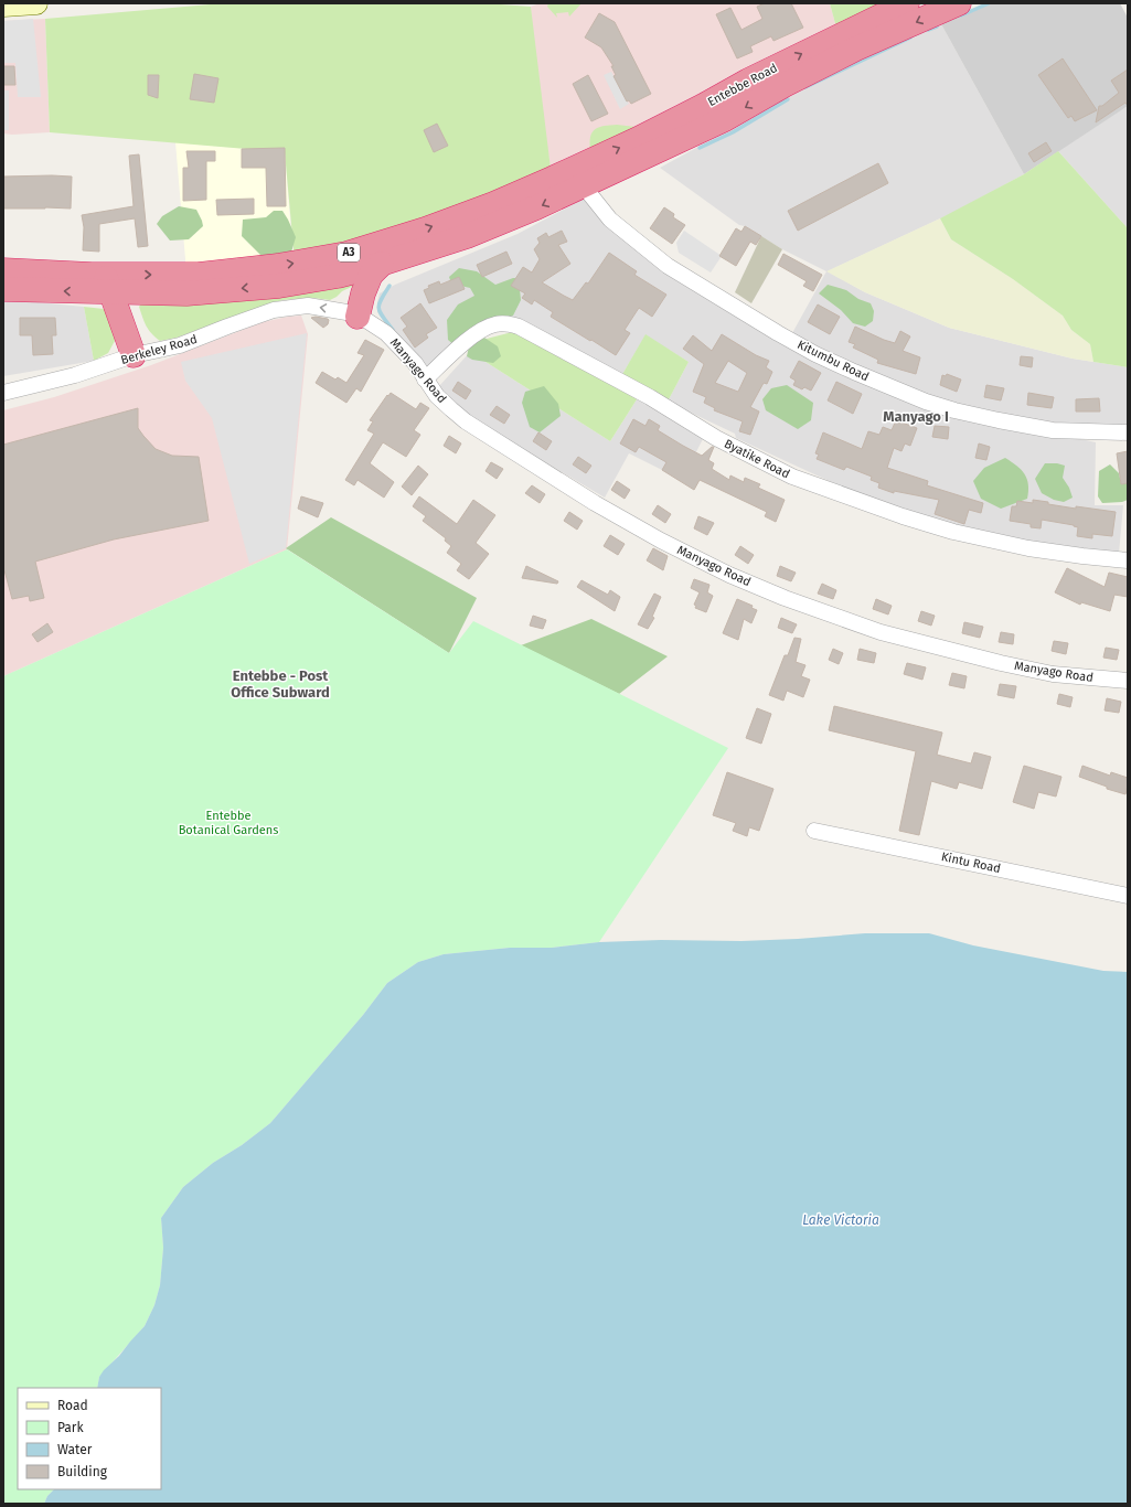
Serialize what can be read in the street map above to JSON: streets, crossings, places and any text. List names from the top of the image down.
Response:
{
  "streets": {
    "highway": ["Entebbe Road", "A3"],
    "street": [
      "Berkeley Road",
      "Kitumbu Road",
      "Manyago Road",
      "Byatike Road",
      "Kintu Road"
    ]
  },
  "crossings": [
    ["Entebbe Road", "A3"],
    ["Entebbe Road", "Kitumbu Road"],
    ["A3", "Kitumbu Road"],
    ["Berkeley Road", "Manyago Road"],
    ["Manyago Road", "Byatike Road"]
  ],
  "one_way": ["Berkeley Road"],
  "districts": ["Manyago I", "Entebbe - Post Office Subward"],
  "water": ["Lake Victoria"],
  "parks": ["Entebbe Botanical Gardens"],
  "legend": [
    "Road",
    "Park",
    "Water",
    "Building"
  ]
}
